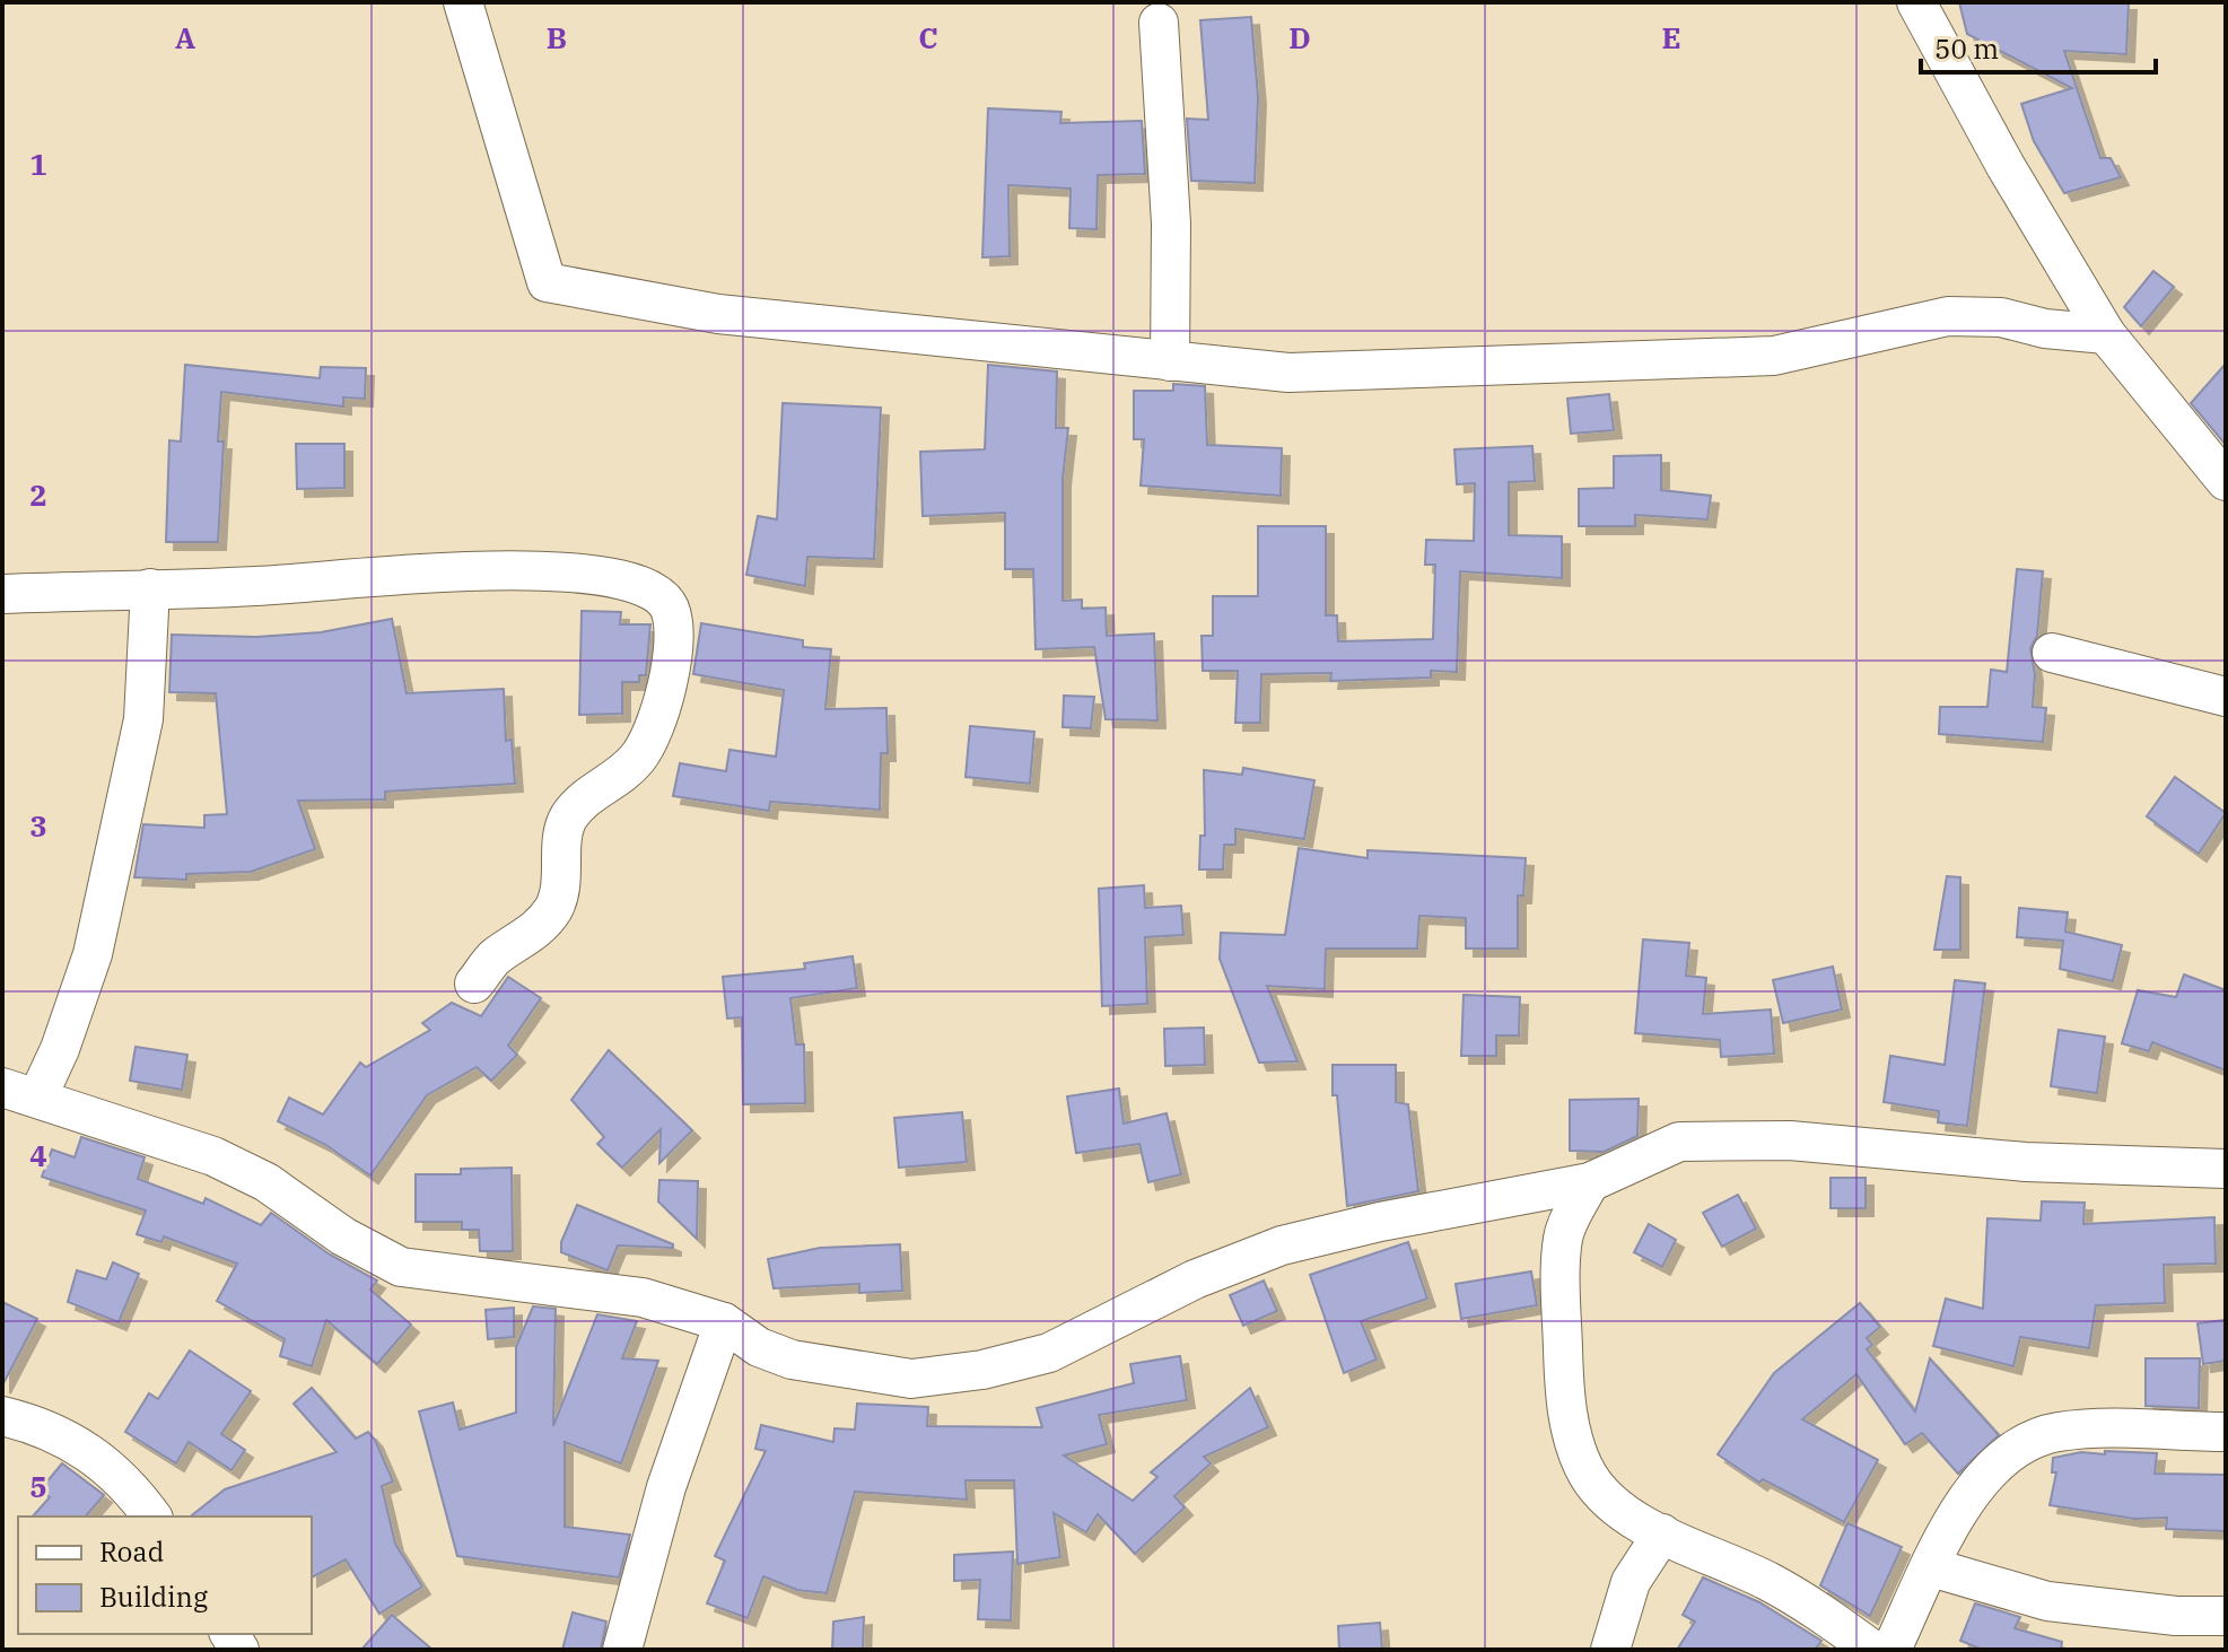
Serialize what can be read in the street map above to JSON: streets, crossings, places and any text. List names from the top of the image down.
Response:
{
  "legend": ["Road", "Building"],
  "scale_bar": "50 m",
  "grid": {
    "columns": [
      "A",
      "B",
      "C",
      "D",
      "E"
    ],
    "rows": [
      "1",
      "2",
      "3",
      "4",
      "5"
    ]
  }
}
